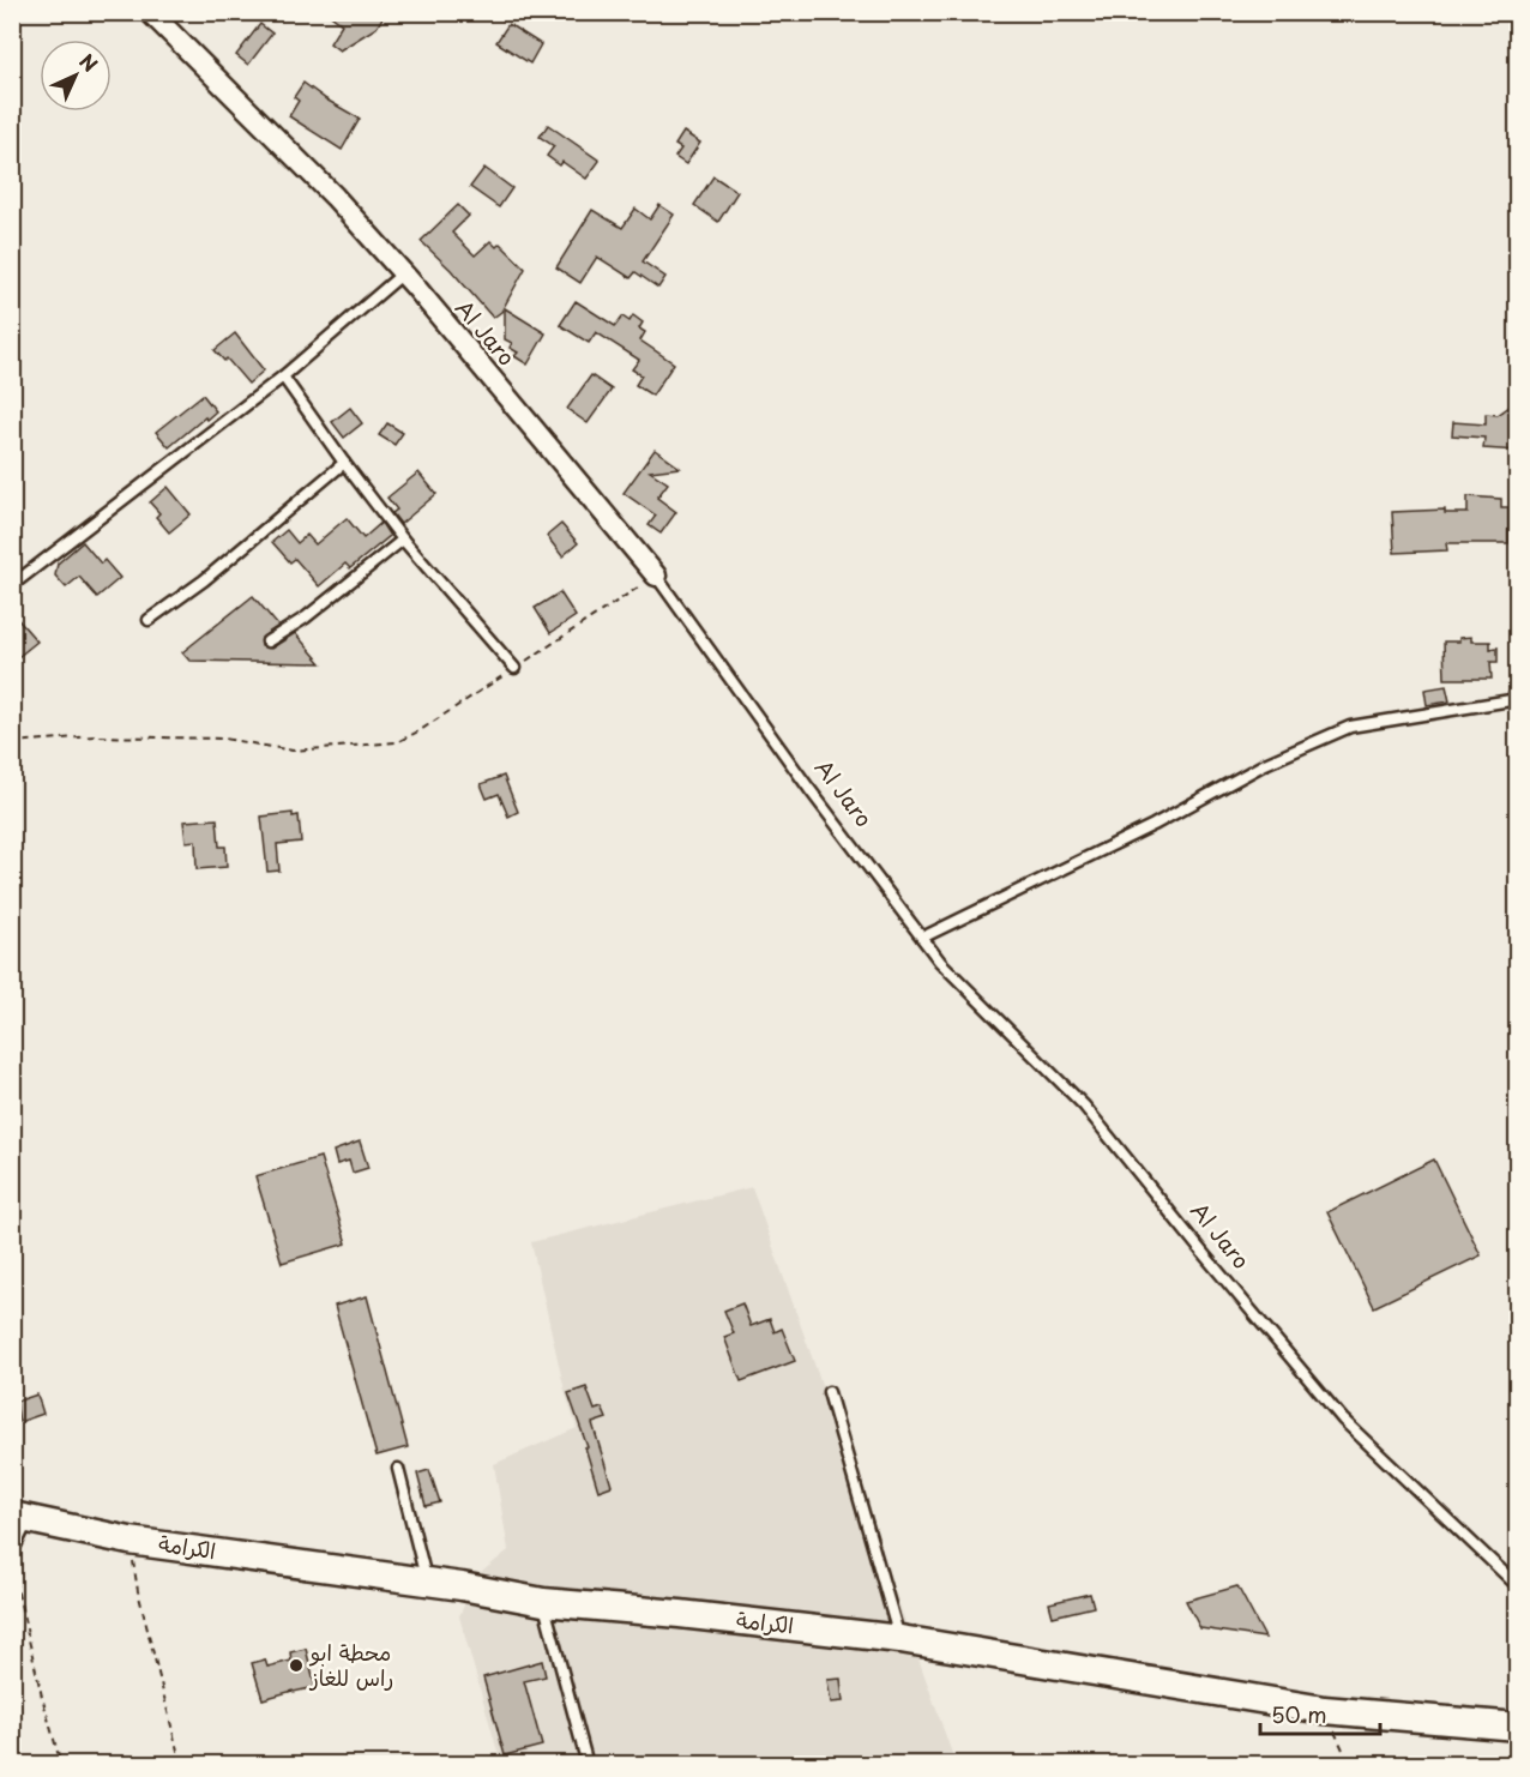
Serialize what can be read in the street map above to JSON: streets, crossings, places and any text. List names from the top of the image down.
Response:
{
  "streets": {
    "main road": ["الكرامة"],
    "street": ["Al Jaro"]
  },
  "places": ["محطة ابو راس للغاز"],
  "scale_bar": "50 m",
  "north": "top right"
}
